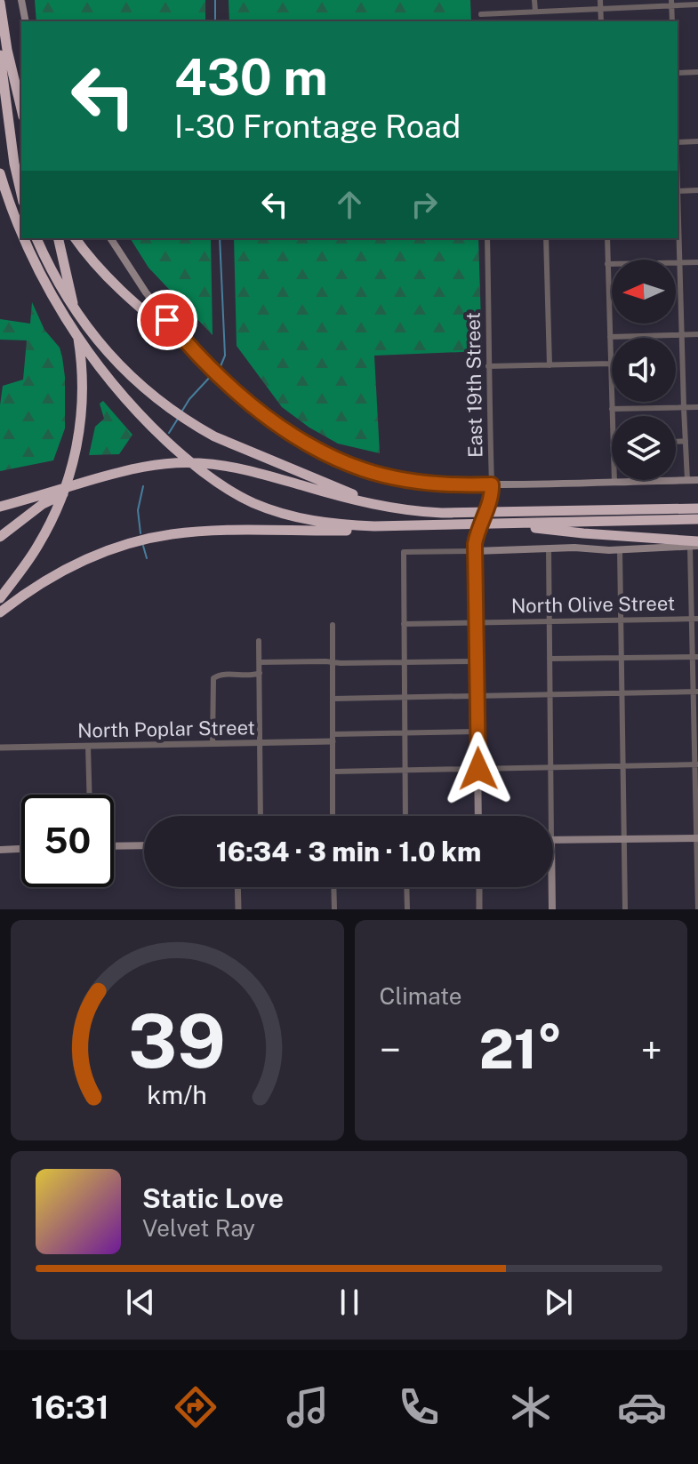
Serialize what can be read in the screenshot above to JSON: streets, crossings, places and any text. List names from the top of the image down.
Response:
{
  "streets": {
    "main road": ["East 19th Street"],
    "street": ["North Olive Street", "North Poplar Street"]
  },
  "crossings": [
    ["East 19th Street", "North Olive Street"]
  ],
  "north": "left",
  "page": {
    "turn": ["430 m", "I-30 Frontage Road"],
    "limit": "50",
    "trip": "16:34 · 3 min · 1.0 km",
    "tile": "Climate",
    "heat": ["−", "21°", "+"],
    "song": ["Static Love", "Velvet Ray"],
    "tabs": "16:31",
    "gauge": ["39", "km/h"]
  }
}
